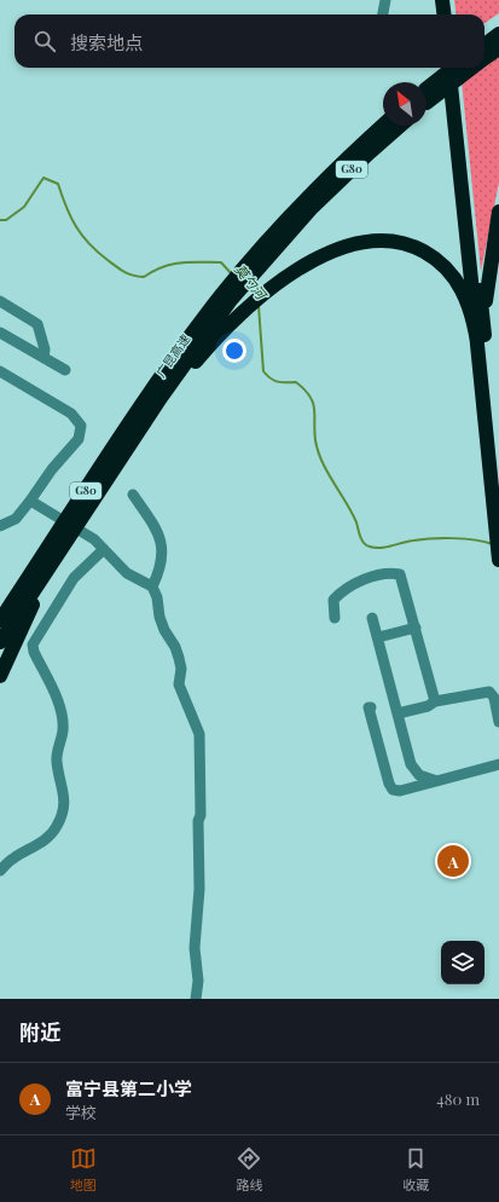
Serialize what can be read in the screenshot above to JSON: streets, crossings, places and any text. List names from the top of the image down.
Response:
{
  "streets": {
    "highway": ["G80", "广昆高速"]
  },
  "water": ["莫勺河"],
  "north": "top left",
  "page": {
    "search": "搜索地点",
    "pins": "A",
    "heading": "附近",
    "list": [
      {
        "mark": "A",
        "name": "富宁县第二小学",
        "note": "学校",
        "value": "480 m"
      }
    ],
    "nav": ["地图", "路线", "收藏"]
  }
}
